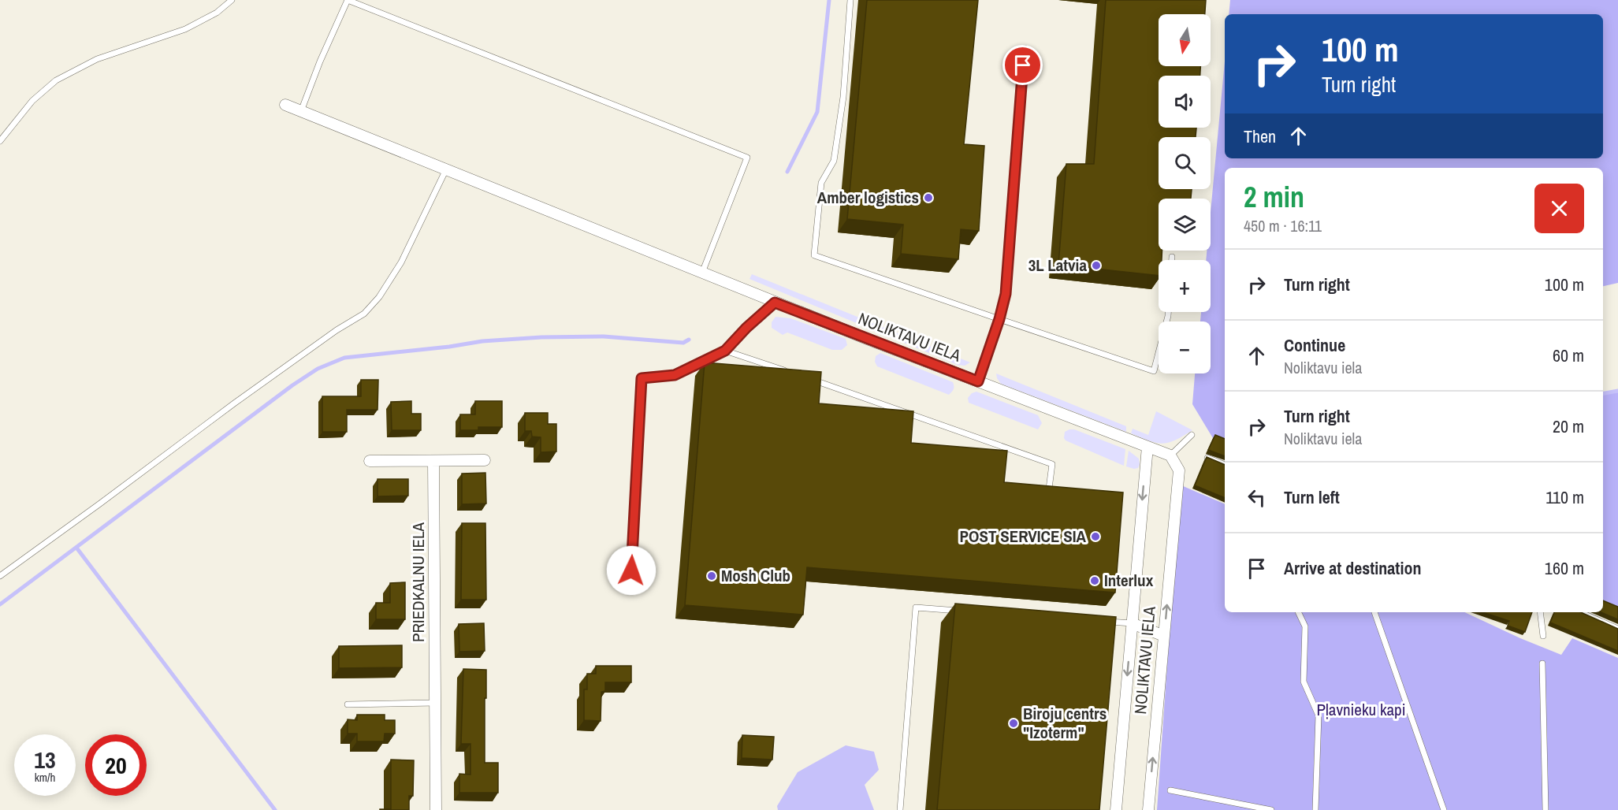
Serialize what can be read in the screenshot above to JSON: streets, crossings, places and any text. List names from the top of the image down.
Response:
{
  "streets": {
    "street": ["NOLIKTAVU IELA", "PRIEDKALNU IELA"]
  },
  "parks": ["Pļavnieku kapi"],
  "places": [
    "Amber logistics",
    "3L Latvia",
    "POST SERVICE SIA",
    "Mosh Club",
    "Interlux",
    "Biroju centrs \"Izoterm\""
  ],
  "north": "bottom",
  "page": {
    "map_buttons": ["+", "−"],
    "turn": ["100 m", "Turn right"],
    "then": "Then",
    "heading": ["2 min", "450 m · 16:11"],
    "list": [
      {
        "name": "Turn right",
        "value": "100 m"
      },
      {
        "name": "Continue",
        "note": "Noliktavu iela",
        "value": "60 m"
      },
      {
        "name": "Turn right",
        "note": "Noliktavu iela",
        "value": "20 m"
      },
      {
        "name": "Turn left",
        "value": "110 m"
      },
      {
        "name": "Arrive at destination",
        "value": "160 m"
      }
    ],
    "speed": "13 km/h",
    "limit": "20"
  }
}
